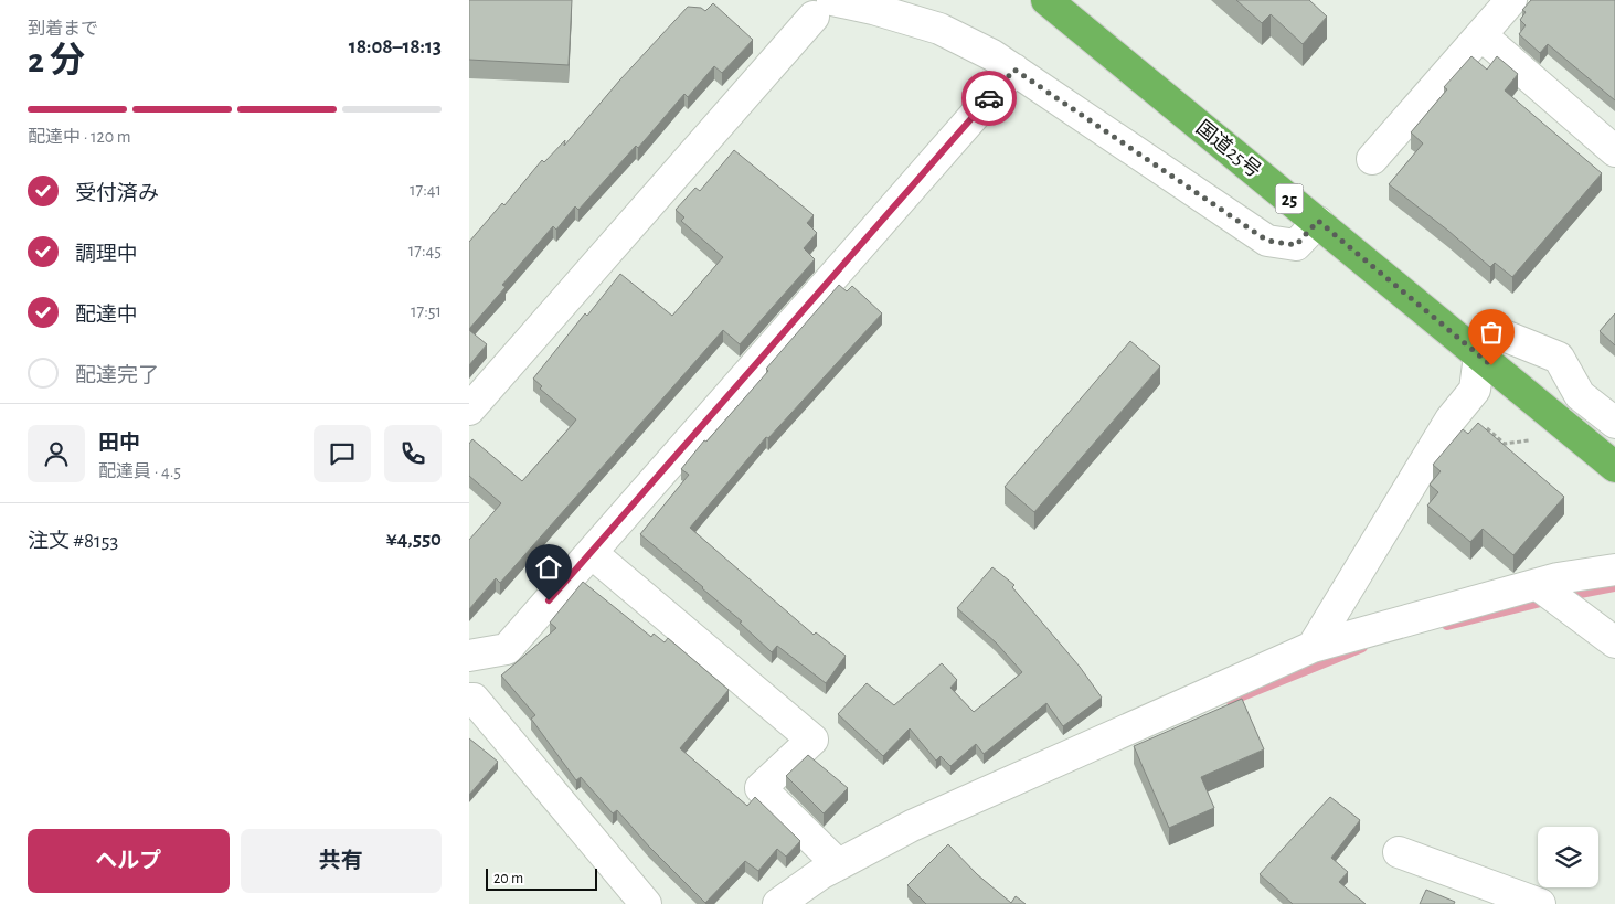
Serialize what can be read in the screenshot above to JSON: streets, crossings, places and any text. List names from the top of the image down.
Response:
{
  "streets": {
    "highway": ["国道25号", "25"]
  },
  "scale_bar": "20 m",
  "page": {
    "heading": ["2 分", "到着まで", "18:08–18:13"],
    "panel": [
      "田中",
      "配達員 · 4.5",
      "注文 #8153",
      "¥4,550"
    ],
    "bar": "配達中 · 120 m",
    "list": [
      ["受付済み", "17:41"],
      ["調理中", "17:45"],
      ["配達中", "17:51"],
      "配達完了"
    ],
    "buttons": ["ヘルプ", "共有"],
    "scale": "20 m"
  }
}
